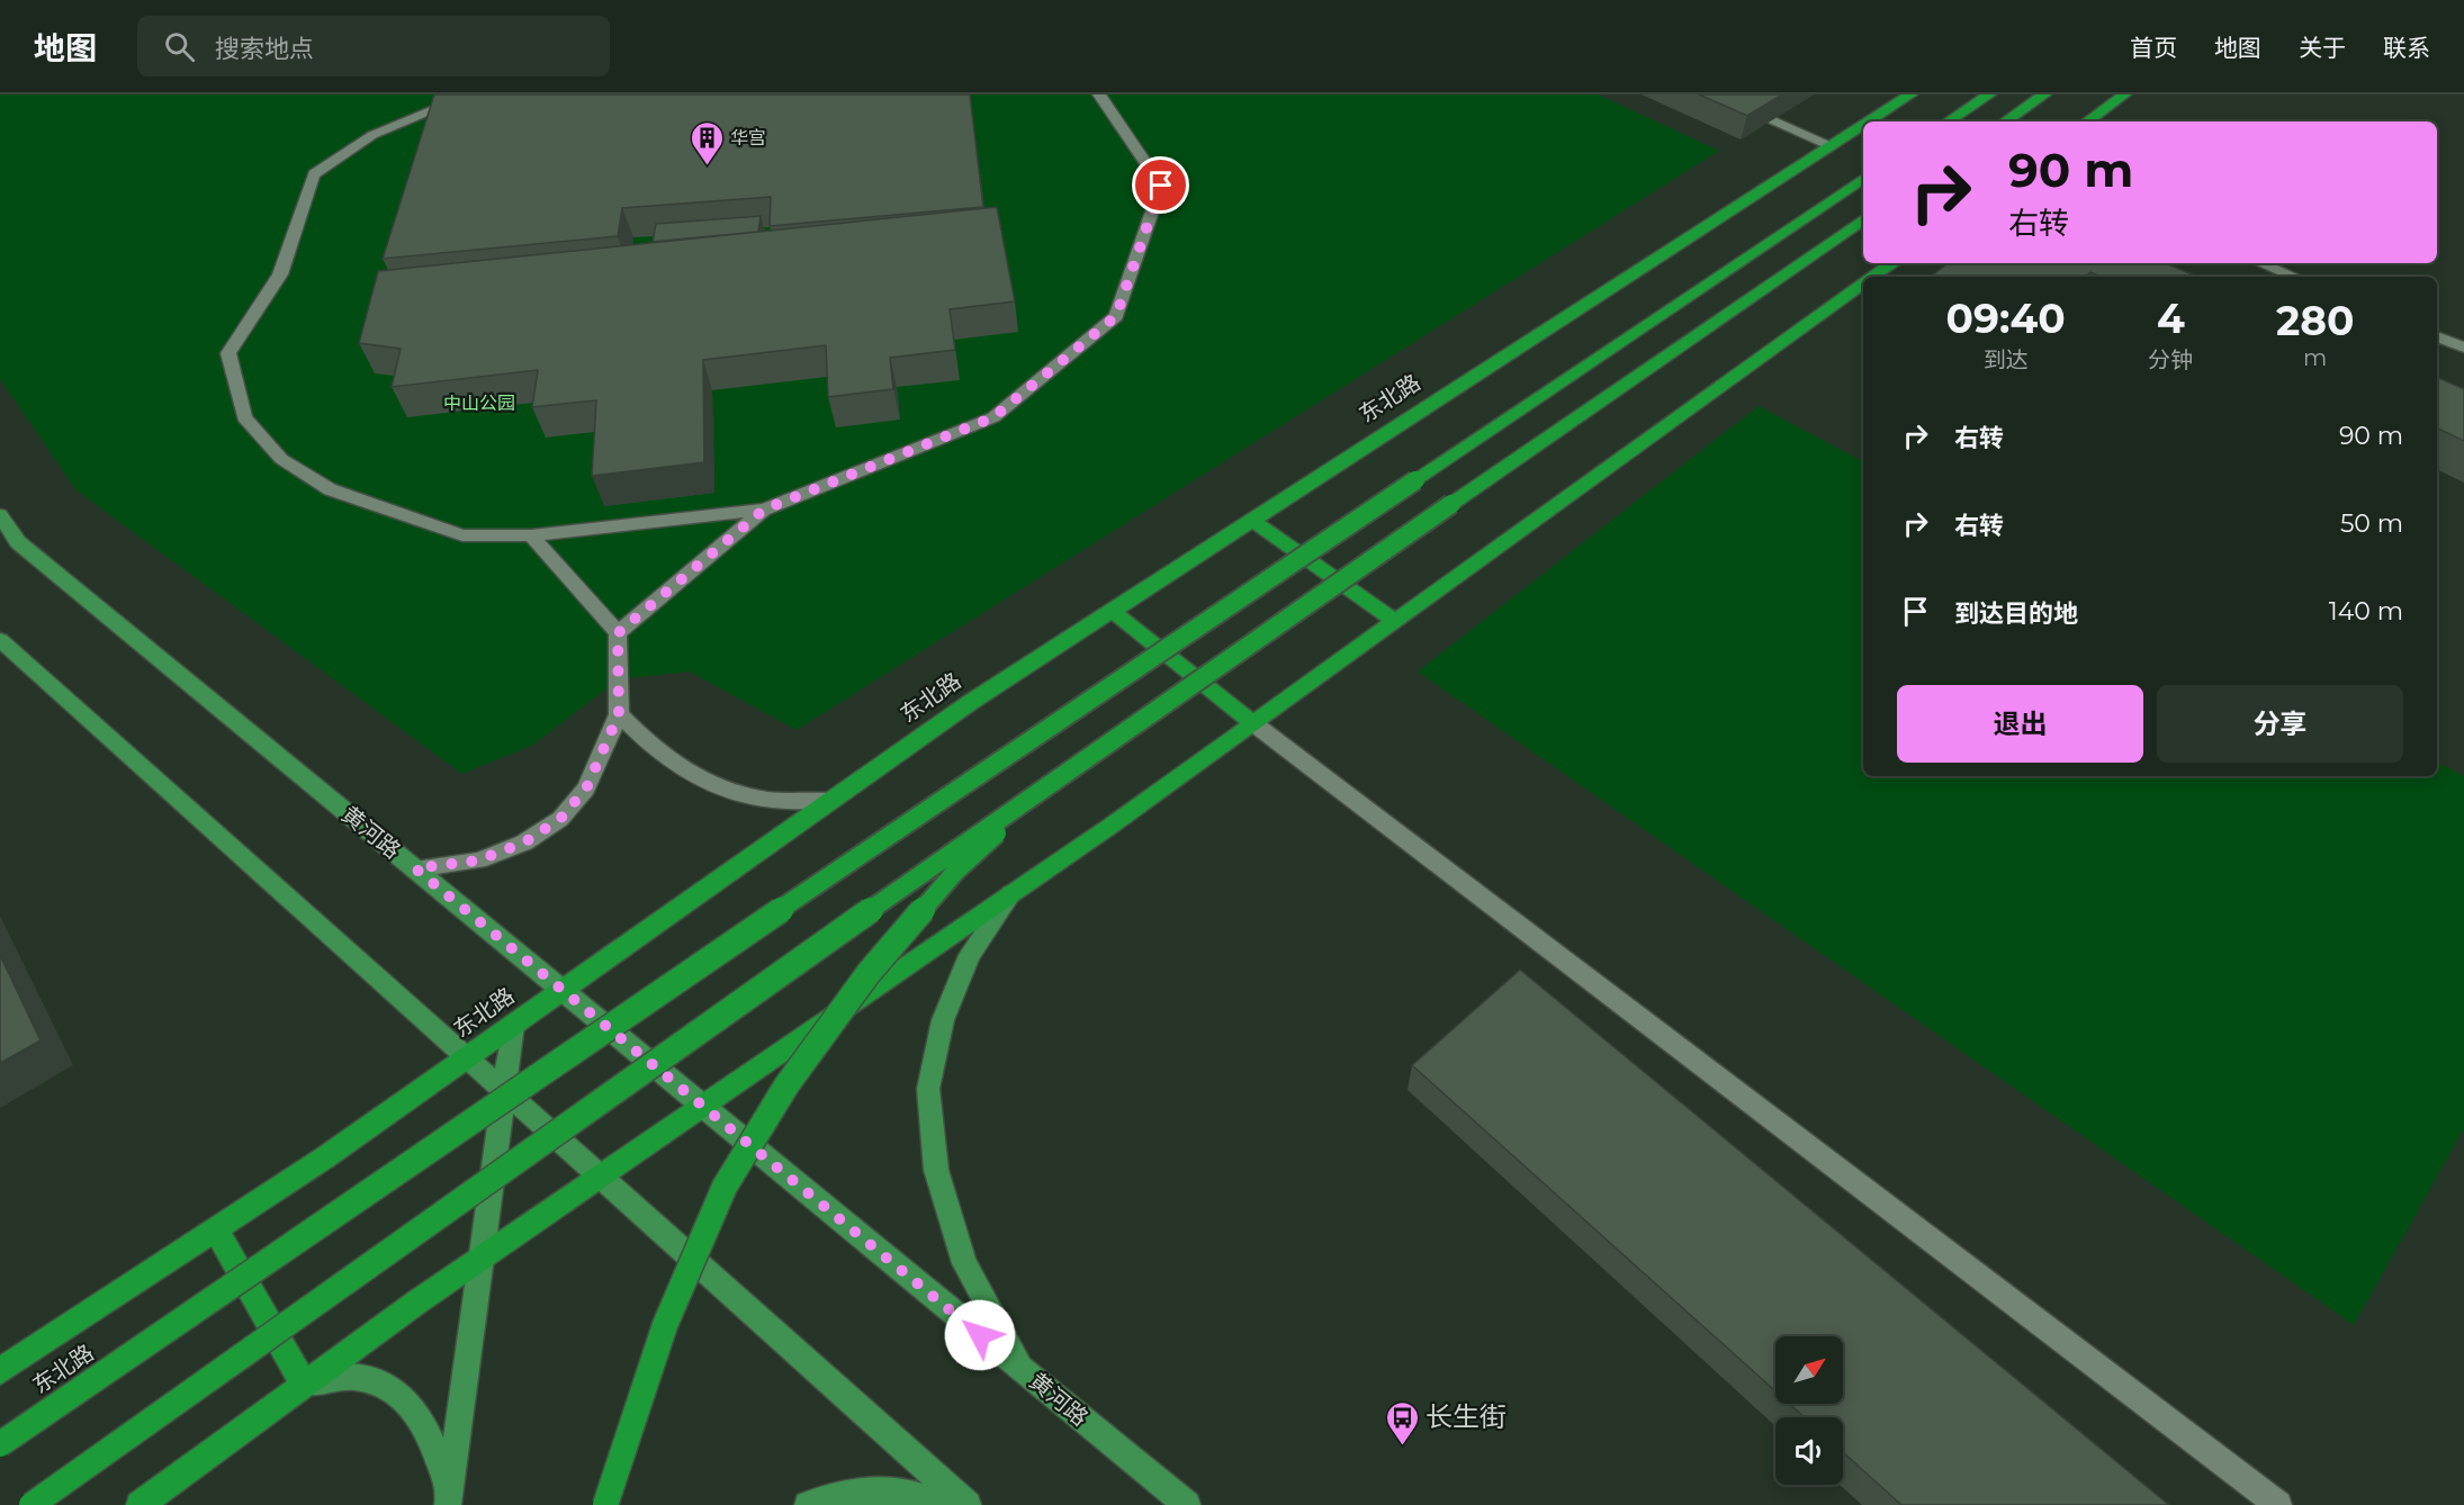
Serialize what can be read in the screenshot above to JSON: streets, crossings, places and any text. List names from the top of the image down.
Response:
{
  "streets": {
    "highway": ["东北路"],
    "main road": ["黄河路"]
  },
  "crossings": [
    ["东北路", "黄河路"]
  ],
  "parks": ["中山公园"],
  "places": {
    "building": ["华宫"],
    "bus stop": ["长生街"]
  },
  "north": "top right",
  "page": {
    "header": "地图",
    "search": "搜索地点",
    "nav": [
      "首页",
      "地图",
      "关于",
      "联系"
    ],
    "turn": ["90 m", "右转"],
    "eta": [
      "09:40",
      "到达",
      "4",
      "分钟",
      "280",
      "m"
    ],
    "list": [
      {
        "name": "右转",
        "value": "90 m"
      },
      {
        "name": "右转",
        "value": "50 m"
      },
      {
        "name": "到达目的地",
        "value": "140 m"
      }
    ],
    "buttons": ["退出", "分享"]
  }
}
